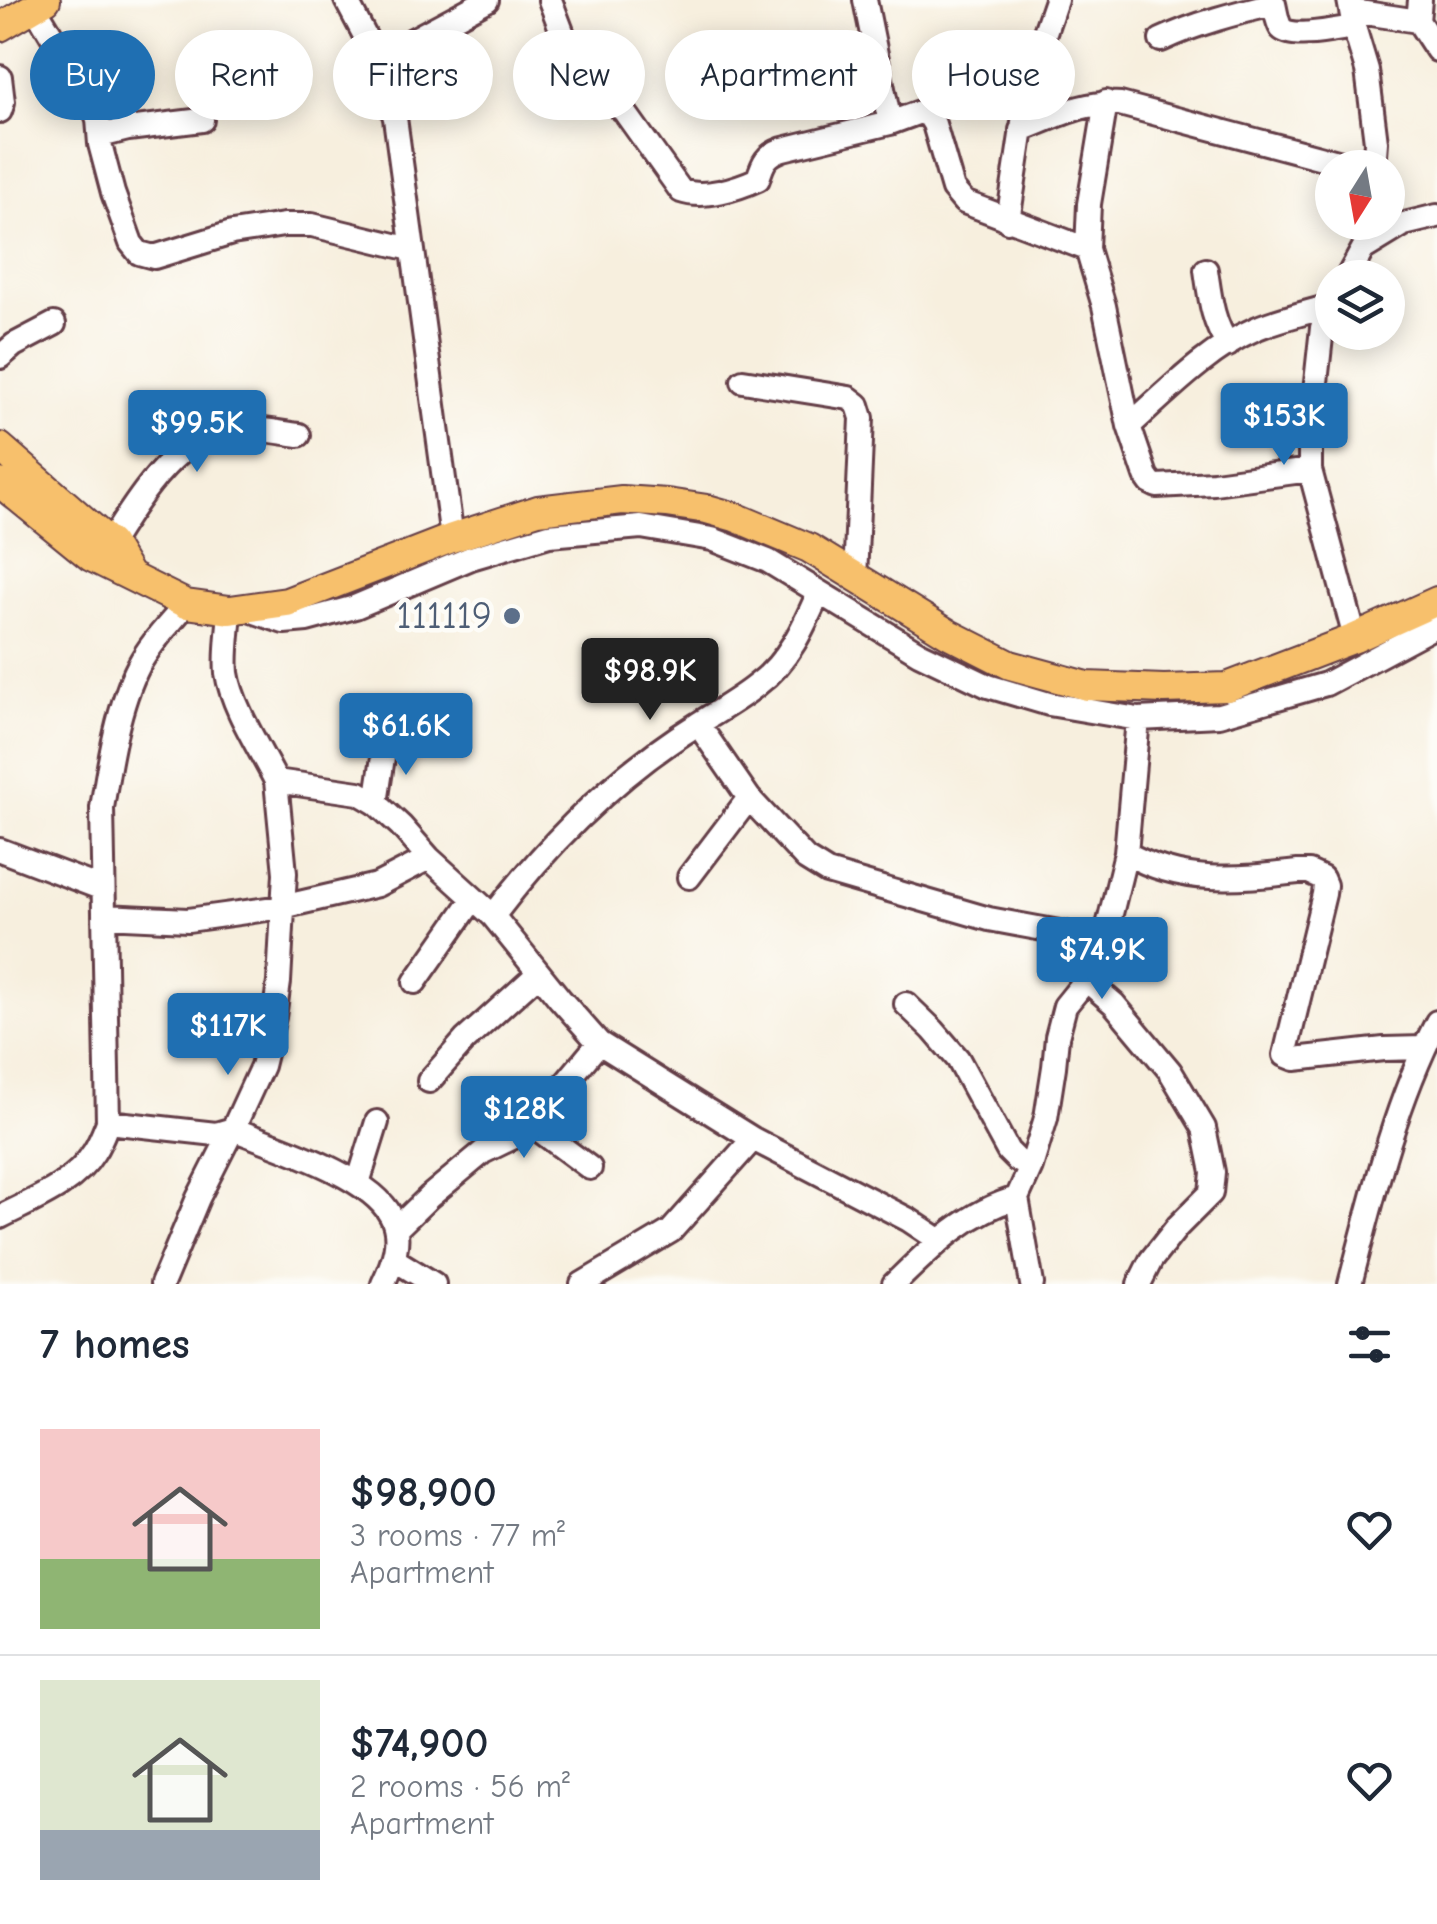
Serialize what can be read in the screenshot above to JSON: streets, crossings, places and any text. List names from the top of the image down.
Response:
{
  "places": ["111119"],
  "north": "bottom",
  "page": {
    "chip": [
      "Buy",
      "Rent",
      "Filters",
      "New",
      "Apartment",
      "House"
    ],
    "price": [
      "$153K",
      "$99.5K",
      "$98.9K",
      "$61.6K",
      "$74.9K",
      "$117K",
      "$128K"
    ],
    "heading": "7 homes",
    "list": [
      {
        "name": "$98,900",
        "note": "3 rooms · 77 m² · Apartment"
      },
      {
        "name": "$74,900",
        "note": "2 rooms · 56 m² · Apartment"
      }
    ]
  }
}
